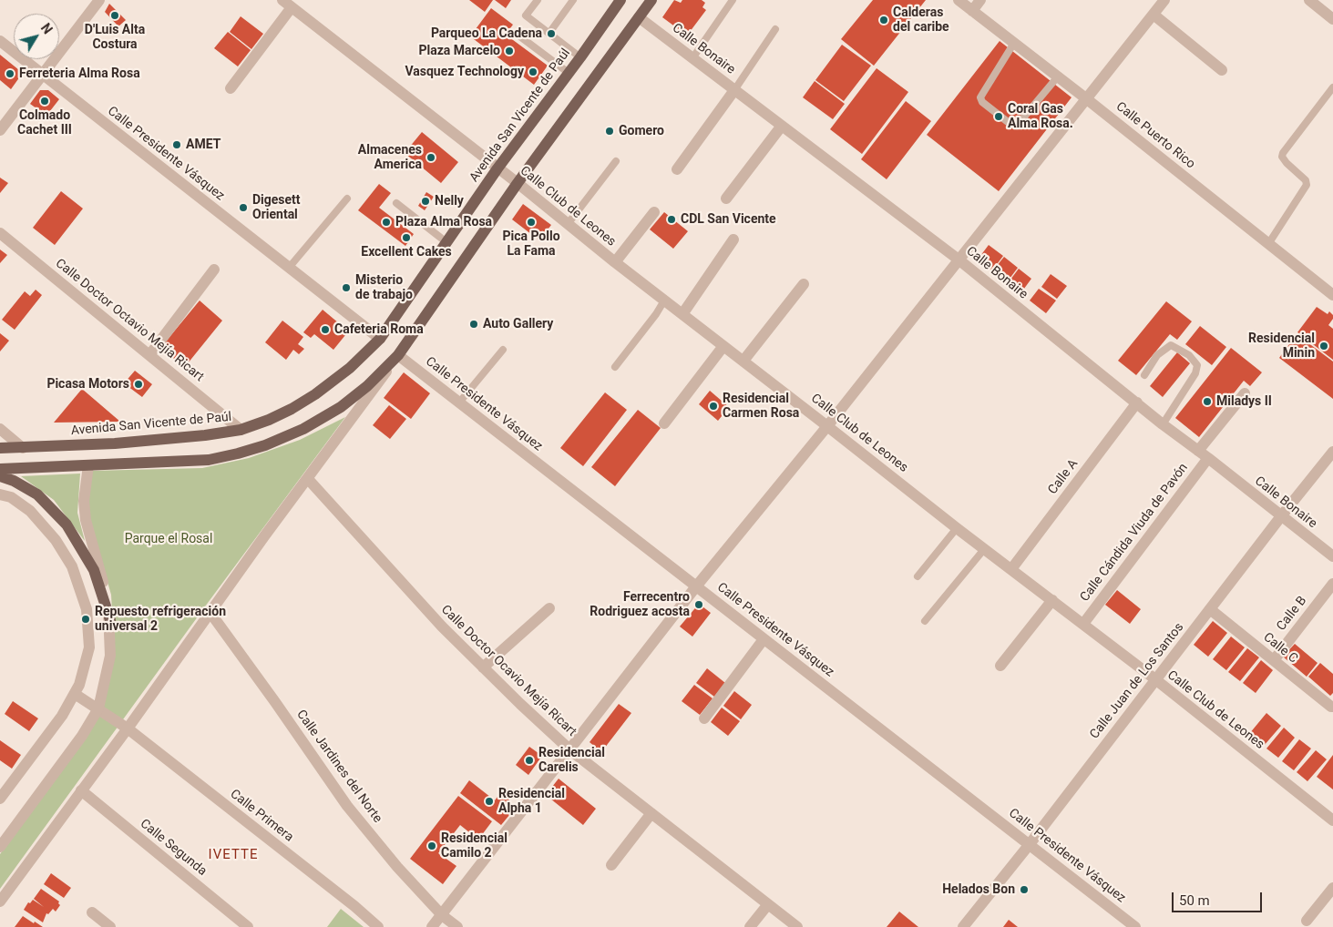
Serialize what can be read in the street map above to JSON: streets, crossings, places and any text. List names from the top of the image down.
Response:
{
  "streets": {
    "main road": ["Avenida San Vicente de Paúl"],
    "street": [
      "Calle Bonaire",
      "Calle Puerto Rico",
      "Calle Presidente Vásquez",
      "Calle Club de Leones",
      "Calle Doctor Octavio Mejía Ricart",
      "Calle A",
      "Calle Cándida Viuda de Pavón",
      "Calle B",
      "Calle C",
      "Calle Doctor Ocavio Mejía Ricart",
      "Calle Juan de Los Santos",
      "Calle Jardines del Norte",
      "Calle Primera",
      "Calle Segunda"
    ]
  },
  "crossings": [
    ["Calle Bonaire", "Calle A"],
    ["Calle Bonaire", "Calle Cándida Viuda de Pavón"],
    ["Calle Bonaire", "Calle Juan de Los Santos"],
    ["Avenida San Vicente de Paúl", "Calle Presidente Vásquez"],
    ["Avenida San Vicente de Paúl", "Calle Club de Leones"],
    ["Avenida San Vicente de Paúl", "Calle Doctor Octavio Mejía Ricart"],
    ["Calle Presidente Vásquez", "Calle Juan de Los Santos"],
    ["Calle Club de Leones", "Calle A"],
    ["Calle Club de Leones", "Calle Cándida Viuda de Pavón"],
    ["Calle Club de Leones", "Calle Juan de Los Santos"],
    ["Calle B", "Calle C"],
    ["Calle C", "Calle Juan de Los Santos"]
  ],
  "districts": ["IVETTE"],
  "parks": ["Parque el Rosal"],
  "places": [
    "D'Luis Alta Costura",
    "Calderas del caribe",
    "Parqueo La Cadena",
    "Plaza Marcelo",
    "Vasquez Technology",
    "Ferreteria Alma Rosa",
    "Colmado Cachet III",
    "Coral Gas Alma Rosa.",
    "Gomero",
    "AMET",
    "Almacenes America",
    "Nelly",
    "Digesett Oriental",
    "CDL San Vicente",
    "Plaza Alma Rosa",
    "Pica Pollo La Fama",
    "Excellent Cakes",
    "Misterio de trabajo",
    "Auto Gallery",
    "Cafeteria Roma",
    "Residencial Minin",
    "Picasa Motors",
    "Miladys II",
    "Residencial Carmen Rosa",
    "Ferrecentro Rodriguez acosta",
    "Repuesto refrigeración universal 2",
    "Residencial Carelis",
    "Residencial Alpha 1",
    "Residencial Camilo 2",
    "Helados Bon"
  ],
  "scale_bar": "50 m",
  "north": "top right"
}
